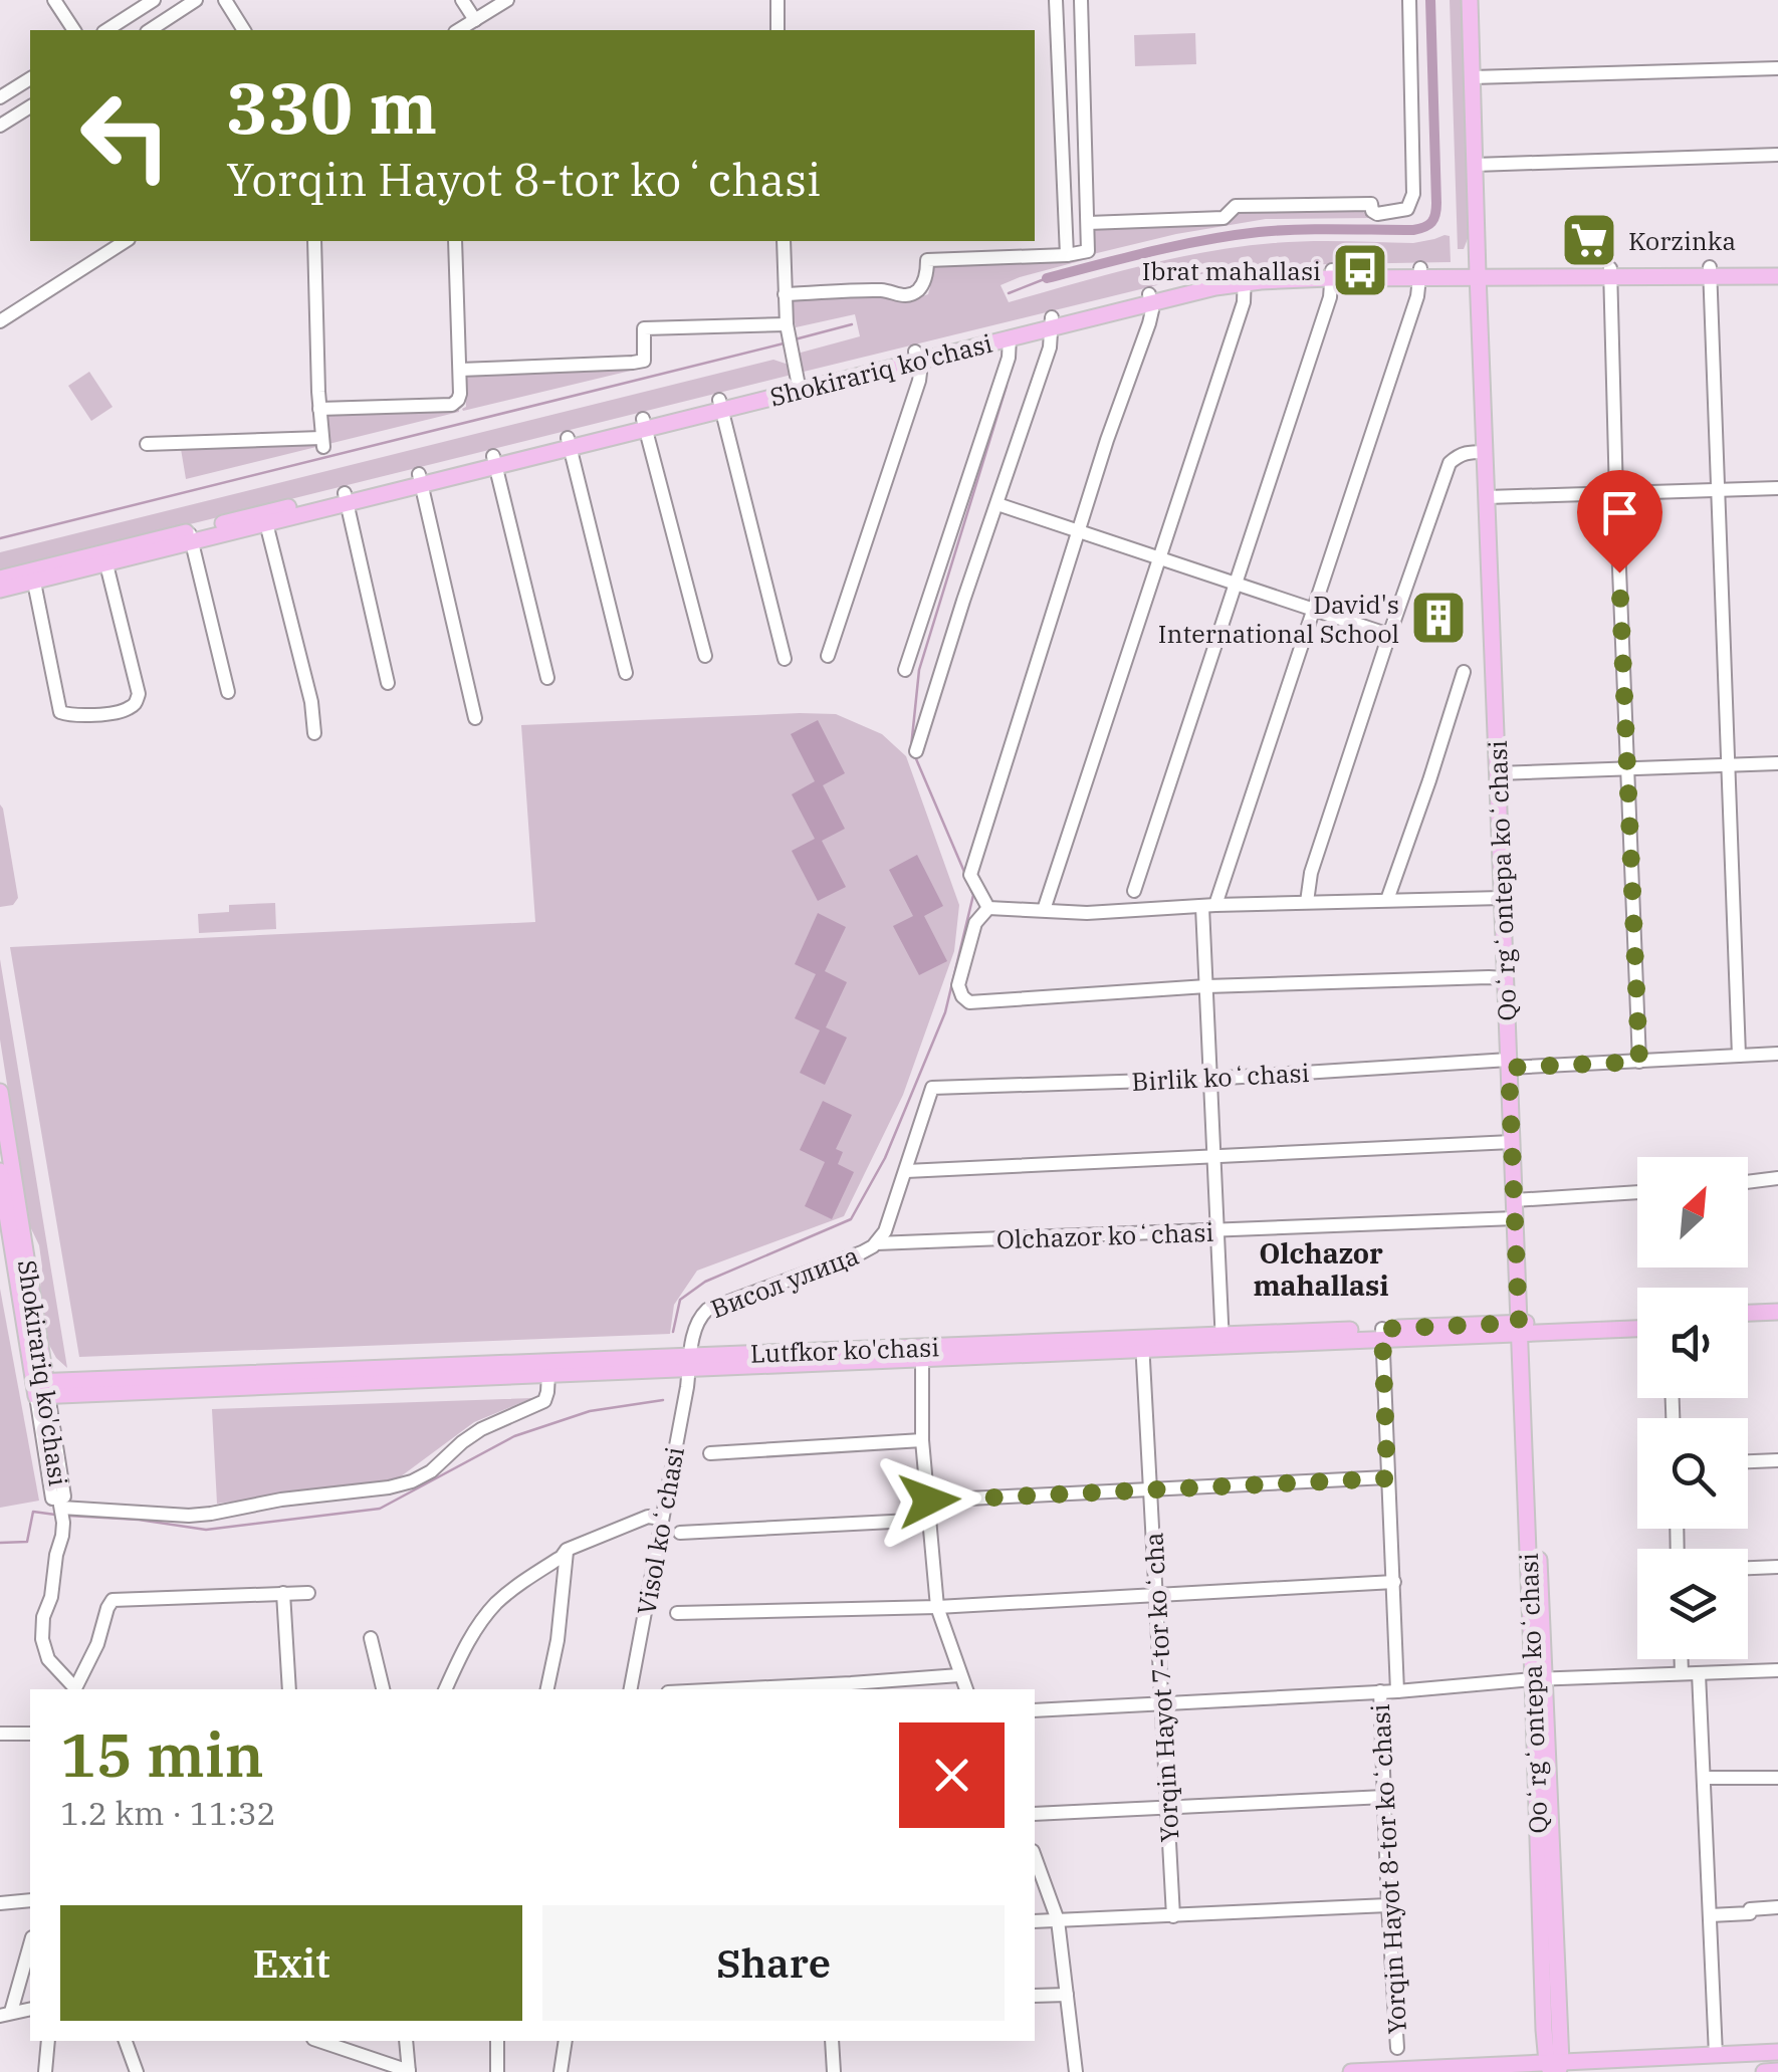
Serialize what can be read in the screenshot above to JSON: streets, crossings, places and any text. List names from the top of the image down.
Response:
{
  "streets": {
    "main road": ["Shokirariq ko'chasi", "Qoʻrgʻontepa koʻchasi", "Lutfkor ko'chasi"],
    "street": [
      "Birlik koʻchasi",
      "Olchazor koʻchasi",
      "Висол улица",
      "Visol koʻchasi",
      "Yorqin Hayot 7-tor koʻcha",
      "Yorqin Hayot 8-tor koʻchasi"
    ]
  },
  "crossings": [
    ["Shokirariq ko'chasi", "Qoʻrgʻontepa koʻchasi"],
    ["Shokirariq ko'chasi", "Lutfkor ko'chasi"],
    ["Qoʻrgʻontepa koʻchasi", "Birlik koʻchasi"],
    ["Qoʻrgʻontepa koʻchasi", "Olchazor koʻchasi"],
    ["Qoʻrgʻontepa koʻchasi", "Lutfkor ko'chasi"],
    ["Birlik koʻchasi", "Висол улица"],
    ["Olchazor koʻchasi", "Висол улица"],
    ["Висол улица", "Lutfkor ko'chasi"],
    ["Висол улица", "Visol koʻchasi"],
    ["Lutfkor ko'chasi", "Visol koʻchasi"],
    ["Lutfkor ko'chasi", "Yorqin Hayot 7-tor koʻcha"],
    ["Lutfkor ko'chasi", "Yorqin Hayot 8-tor koʻchasi"]
  ],
  "districts": ["Olchazor mahallasi"],
  "places": {
    "supermarket": ["Korzinka"],
    "bus stop": ["Ibrat mahallasi"],
    "building": ["David's International School"]
  },
  "north": "top right",
  "page": {
    "turn": ["330 m", "Yorqin Hayot 8-tor koʻchasi"],
    "heading": ["15 min", "1.2 km · 11:32"],
    "buttons": ["Exit", "Share"]
  }
}
